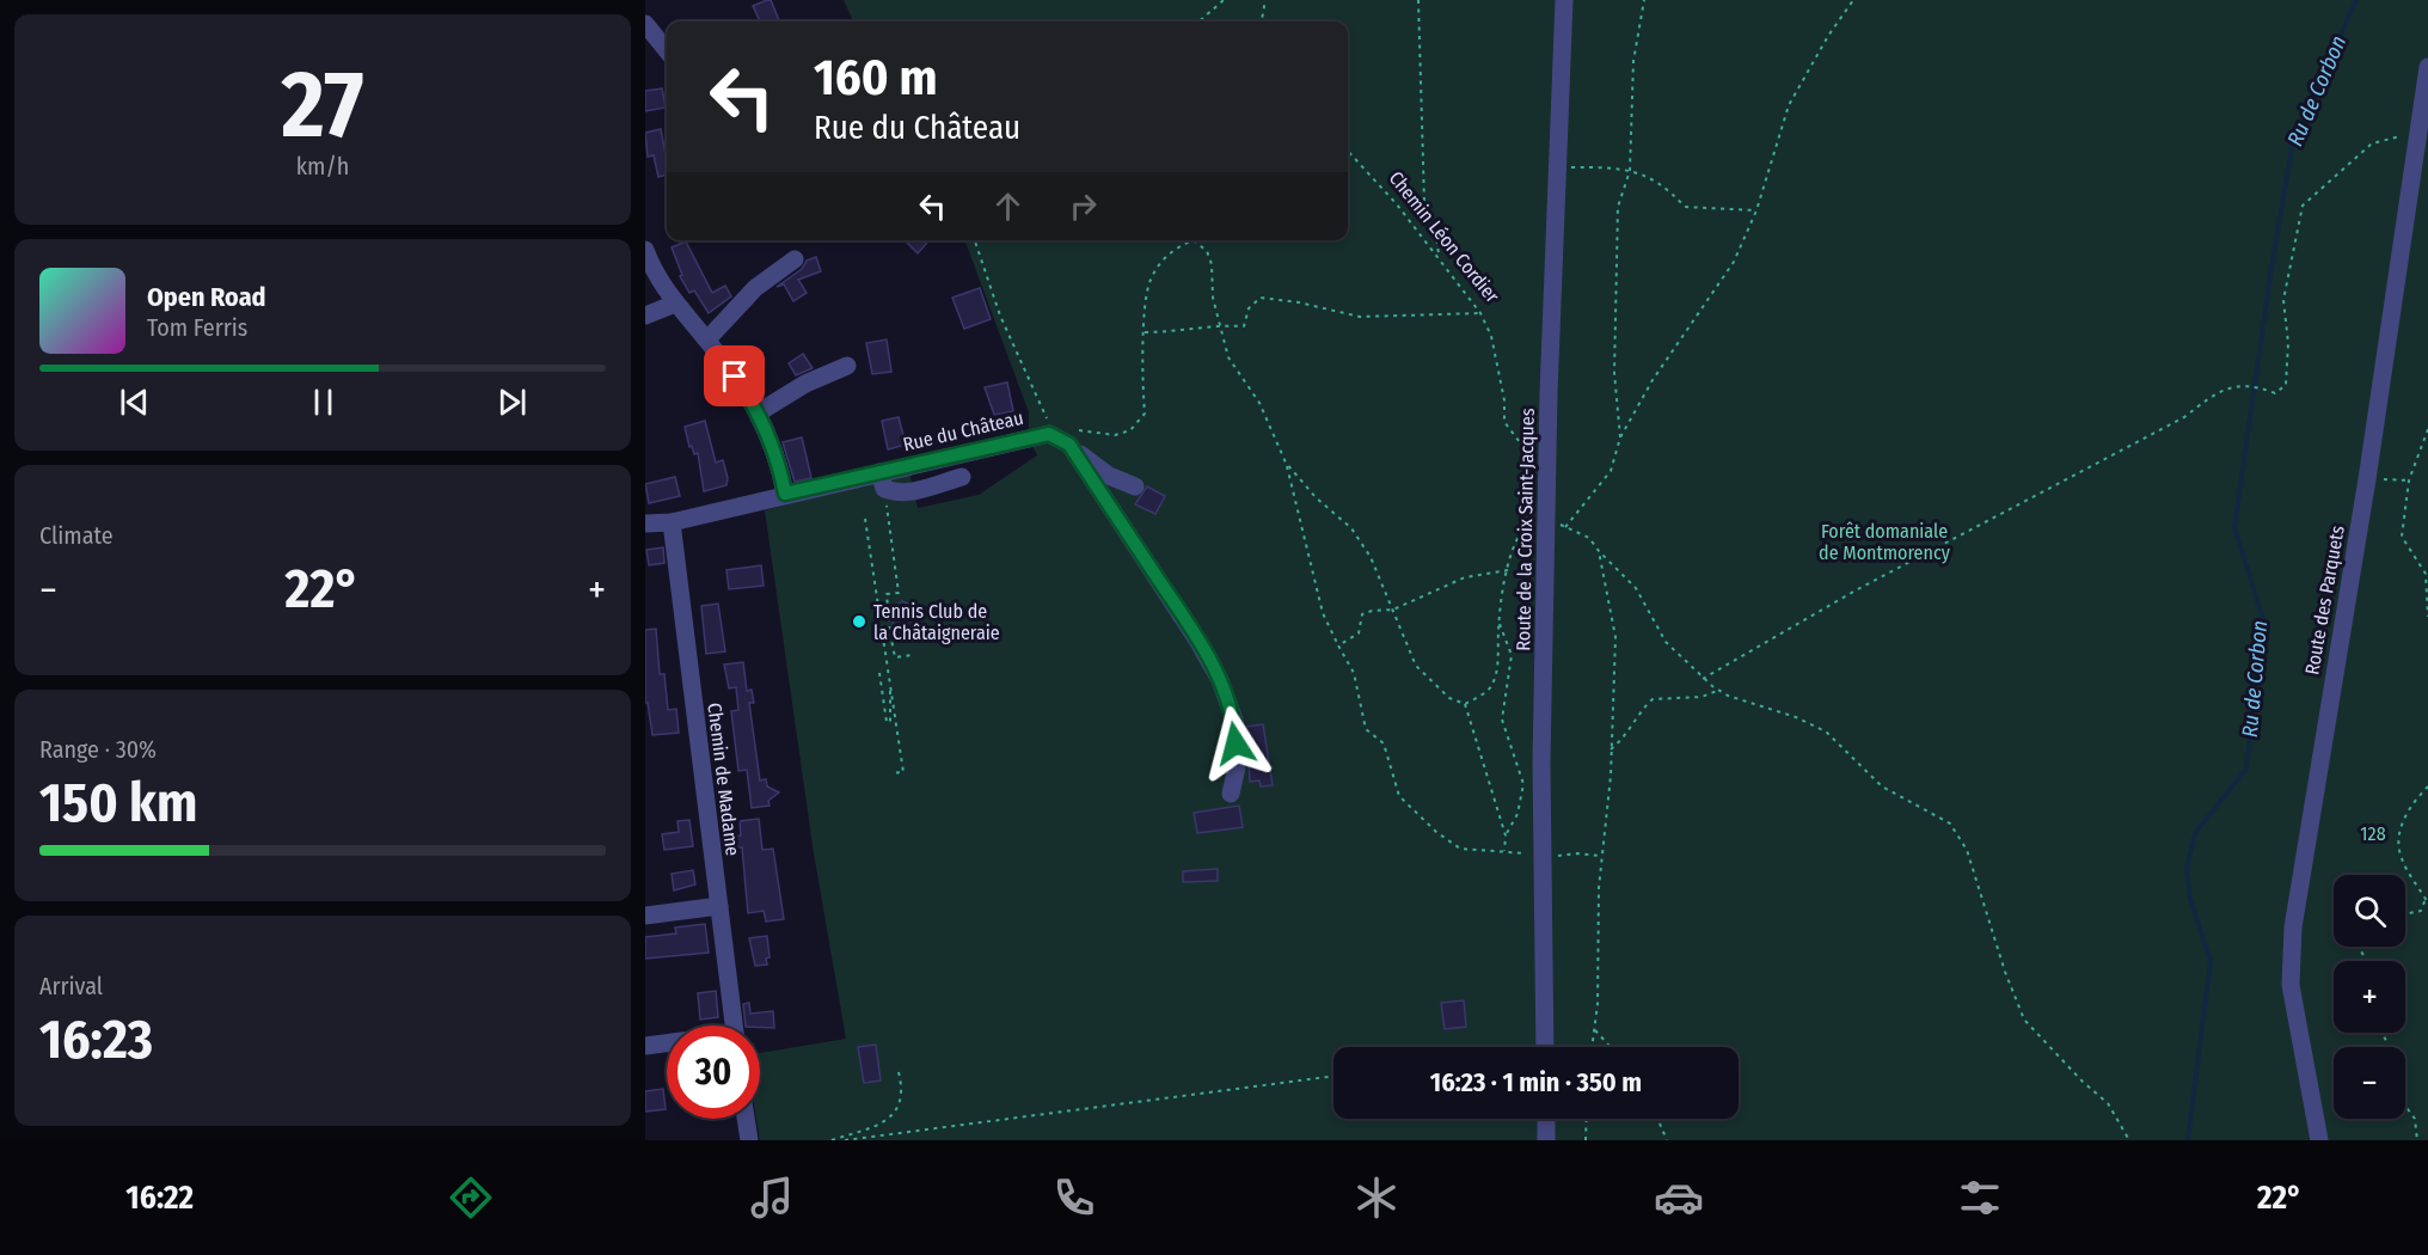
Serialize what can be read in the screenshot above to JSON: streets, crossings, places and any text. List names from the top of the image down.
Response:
{
  "streets": {
    "street": [
      "Rue du Château",
      "Route de la Croix Saint-Jacques",
      "Route des Parquets",
      "Chemin de Madame"
    ],
    "path": ["Chemin Léon Cordier"]
  },
  "crossings": [
    ["Chemin Léon Cordier", "Route de la Croix Saint-Jacques"],
    ["Rue du Château", "Chemin de Madame"]
  ],
  "water": ["Ru de Corbon"],
  "parks": ["Forêt domaniale de Montmorency", "128"],
  "places": ["Tennis Club de la Châtaigneraie"],
  "page": {
    "tile": [
      ["27", "km/h"],
      "Climate",
      ["Range · 30%", "150 km"],
      ["Arrival", "16:23"]
    ],
    "turn": ["160 m", "Rue du Château"],
    "song": ["Open Road", "Tom Ferris"],
    "heat": ["−", "22°", "+"],
    "map_buttons": ["+", "−"],
    "limit": "30",
    "trip": "16:23 · 1 min · 350 m",
    "tabs": ["16:22", "22°"]
  }
}
